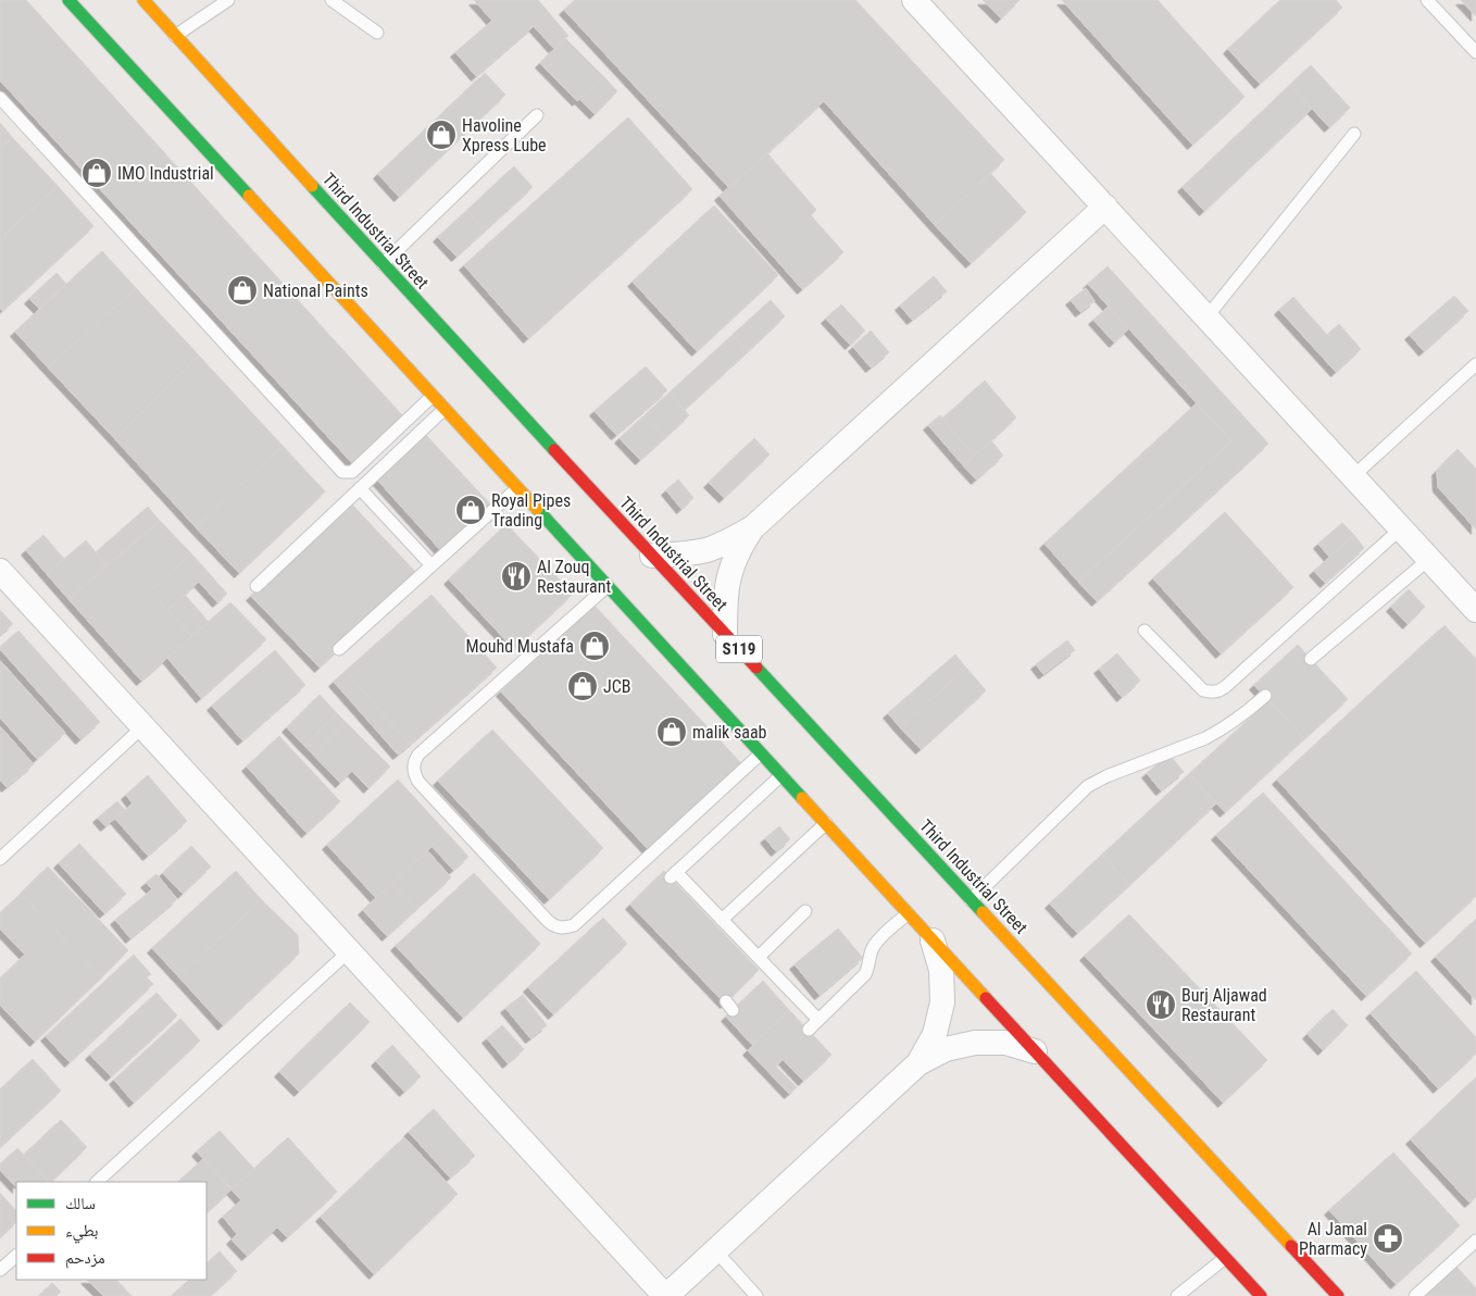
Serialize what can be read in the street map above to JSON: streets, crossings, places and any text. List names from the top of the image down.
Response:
{
  "streets": {
    "main road": ["Third Industrial Street", "S119"]
  },
  "places": {
    "shop": [
      "Havoline Xpress Lube",
      "IMO Industrial",
      "National Paints",
      "Royal Pipes Trading",
      "Mouhd Mustafa",
      "JCB",
      "malik saab"
    ],
    "restaurant": ["Al Zouq Restaurant", "Burj Aljawad Restaurant"],
    "pharmacy": ["Al Jamal Pharmacy"]
  },
  "legend": ["سالك", "بطيء", "مزدحم"]
}
